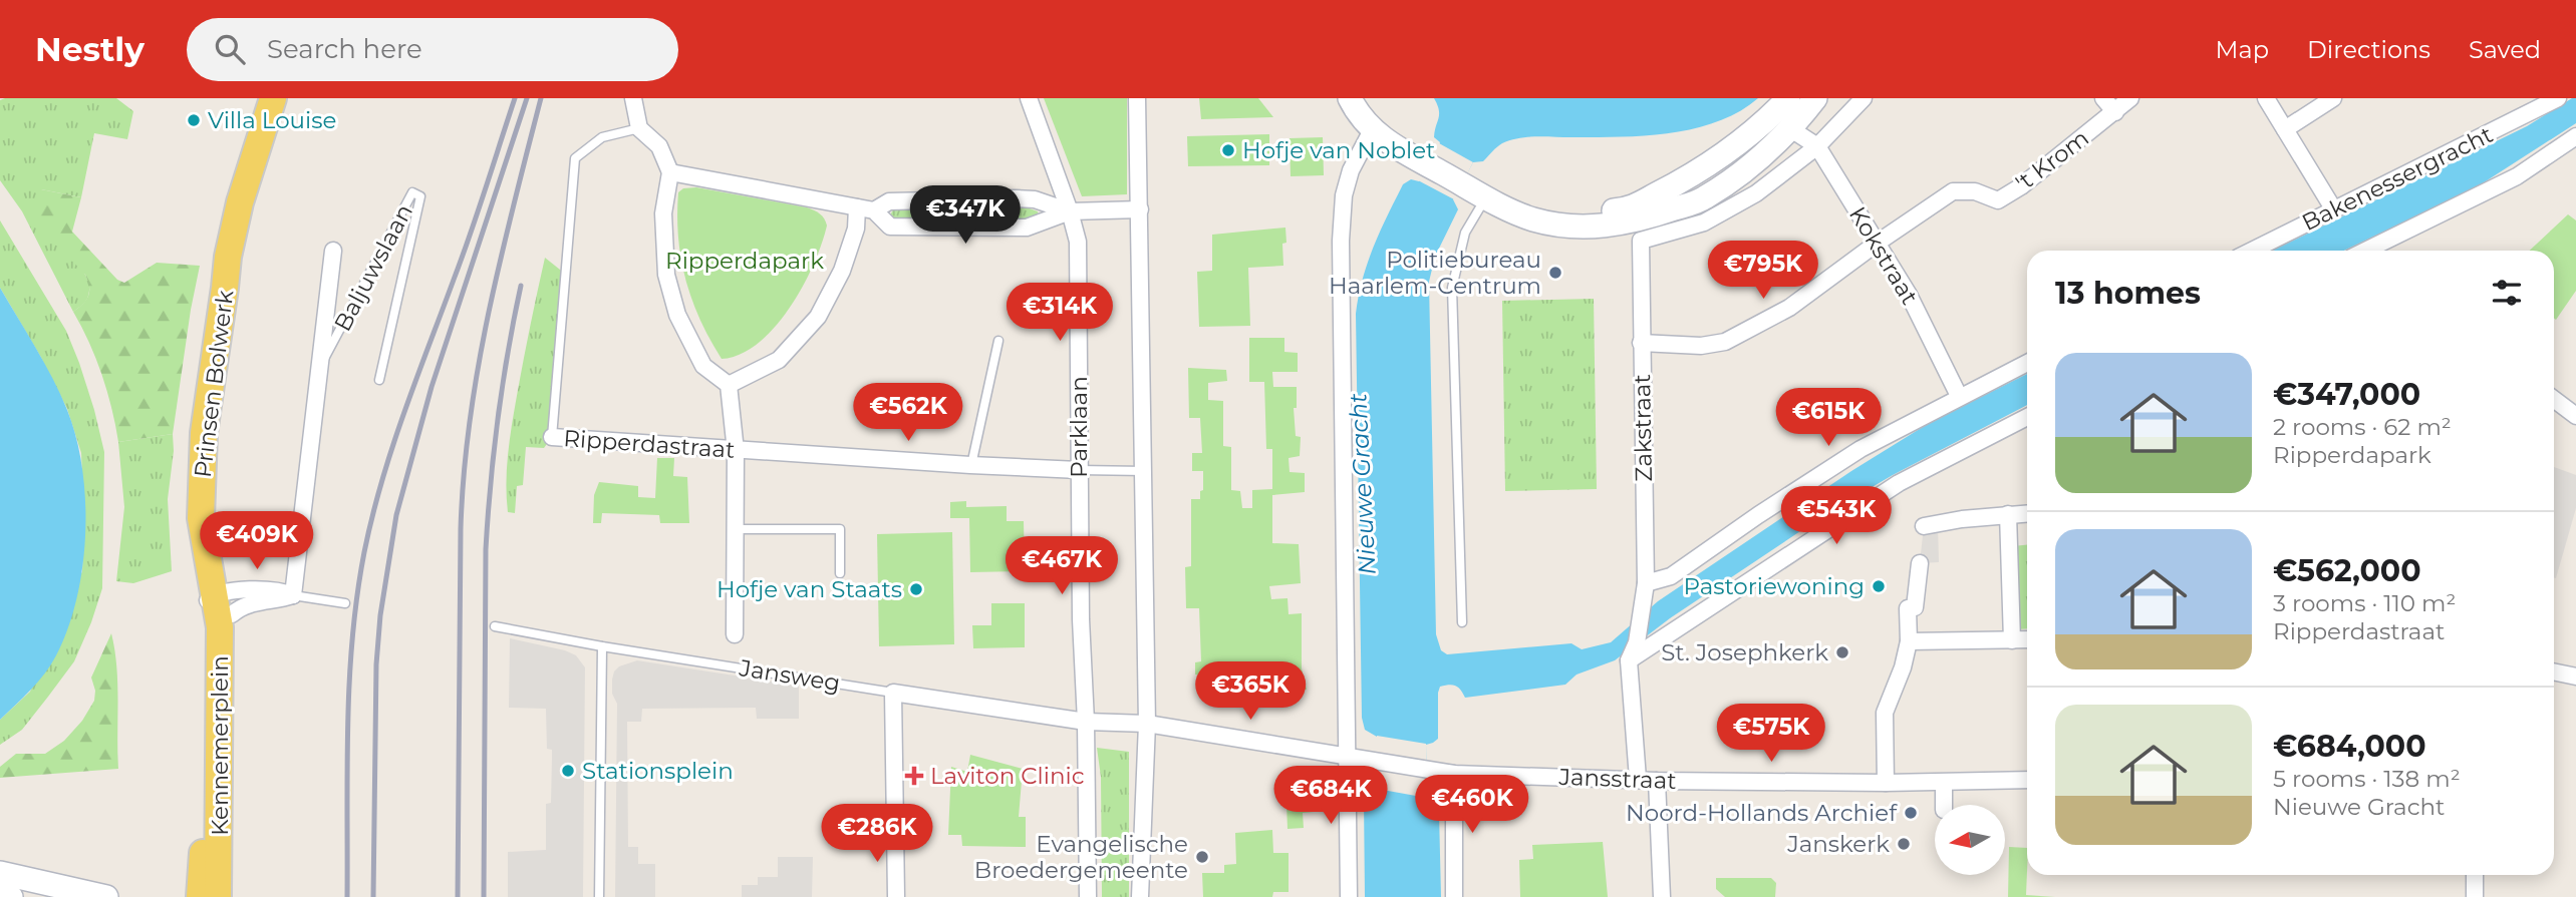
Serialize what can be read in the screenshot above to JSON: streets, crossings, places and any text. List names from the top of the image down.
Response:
{
  "streets": {
    "main road": ["Prinsen Bolwerk", "Kennemerplein"],
    "street": [
      "'t Krom",
      "Bakenessergracht",
      "Kokstraat",
      "Baljuwslaan",
      "Parklaan",
      "Zakstraat",
      "Ripperdastraat",
      "Jansweg",
      "Jansstraat"
    ]
  },
  "crossings": [
    ["'t Krom", "Kokstraat"],
    ["'t Krom", "Zakstraat"],
    ["Prinsen Bolwerk", "Kennemerplein"],
    ["Parklaan", "Ripperdastraat"],
    ["Parklaan", "Jansweg"]
  ],
  "water": ["Nieuwe Gracht"],
  "parks": ["Ripperdapark"],
  "places": {
    "other": [
      "Villa Louise",
      "Hofje van Noblet",
      "Politiebureau Haarlem-Centrum",
      "Pastoriewoning",
      "Hofje van Staats",
      "St. Josephkerk",
      "Stationsplein",
      "Noord-Hollands Archief",
      "Janskerk",
      "Evangelische Broedergemeente"
    ],
    "health": ["Laviton Clinic"]
  },
  "north": "left",
  "page": {
    "header": "Nestly",
    "search": "Search here",
    "nav": ["Map", "Directions", "Saved"],
    "price": [
      "€347K",
      "€795K",
      "€314K",
      "€562K",
      "€615K",
      "€543K",
      "€409K",
      "€467K",
      "€365K",
      "€575K",
      "€684K",
      "€460K",
      "€286K"
    ],
    "heading": "13 homes",
    "list": [
      {
        "name": "€347,000",
        "note": "2 rooms · 62 m² · Ripperdapark"
      },
      {
        "name": "€562,000",
        "note": "3 rooms · 110 m² · Ripperdastraat"
      },
      {
        "name": "€684,000",
        "note": "5 rooms · 138 m² · Nieuwe Gracht"
      }
    ]
  }
}
